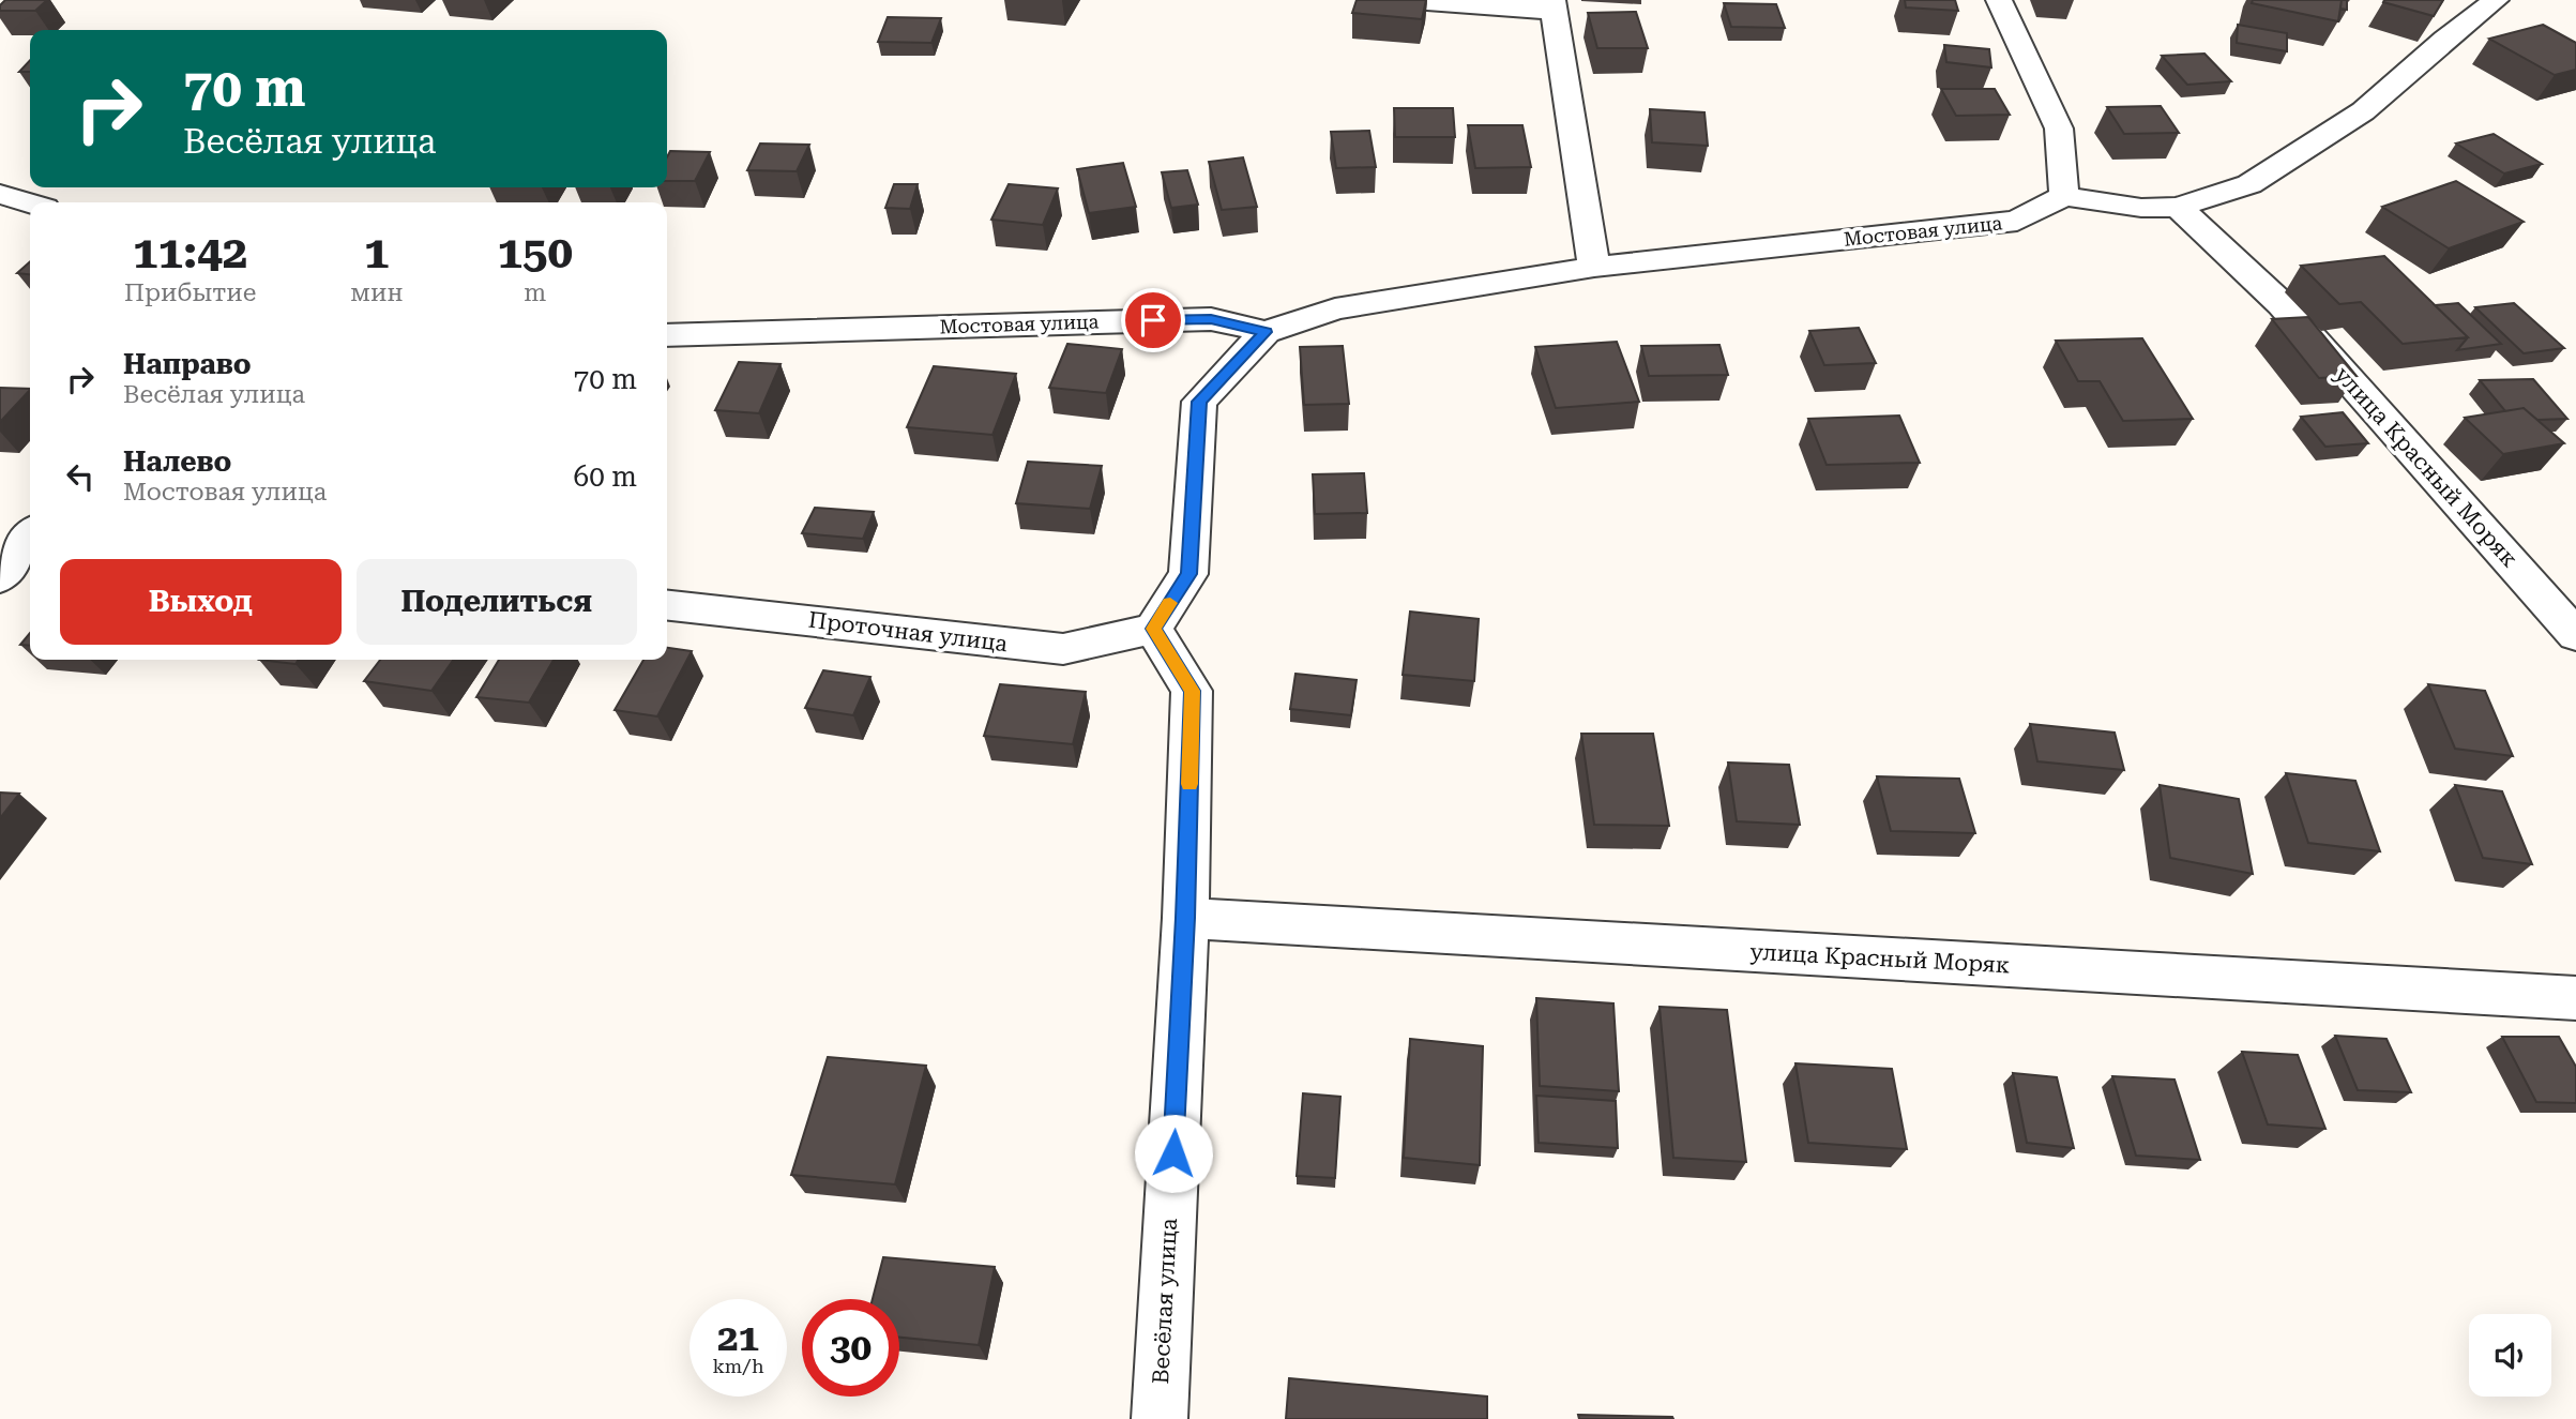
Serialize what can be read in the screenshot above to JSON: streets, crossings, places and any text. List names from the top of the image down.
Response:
{
  "streets": {
    "street": [
      "Мостовая улица",
      "улица Красный Моряк",
      "Проточная улица",
      "Весёлая улица"
    ]
  },
  "crossings": [
    ["улица Красный Моряк", "Весёлая улица"],
    ["Проточная улица", "Весёлая улица"]
  ],
  "page": {
    "turn": ["70 m", "Весёлая улица"],
    "eta": [
      "11:42",
      "Прибытие",
      "1",
      "мин",
      "150",
      "m"
    ],
    "list": [
      {
        "name": "Направо",
        "note": "Весёлая улица",
        "value": "70 m"
      },
      {
        "name": "Налево",
        "note": "Мостовая улица",
        "value": "60 m"
      }
    ],
    "buttons": ["Выход", "Поделиться"],
    "speed": "21 km/h",
    "limit": "30"
  }
}
